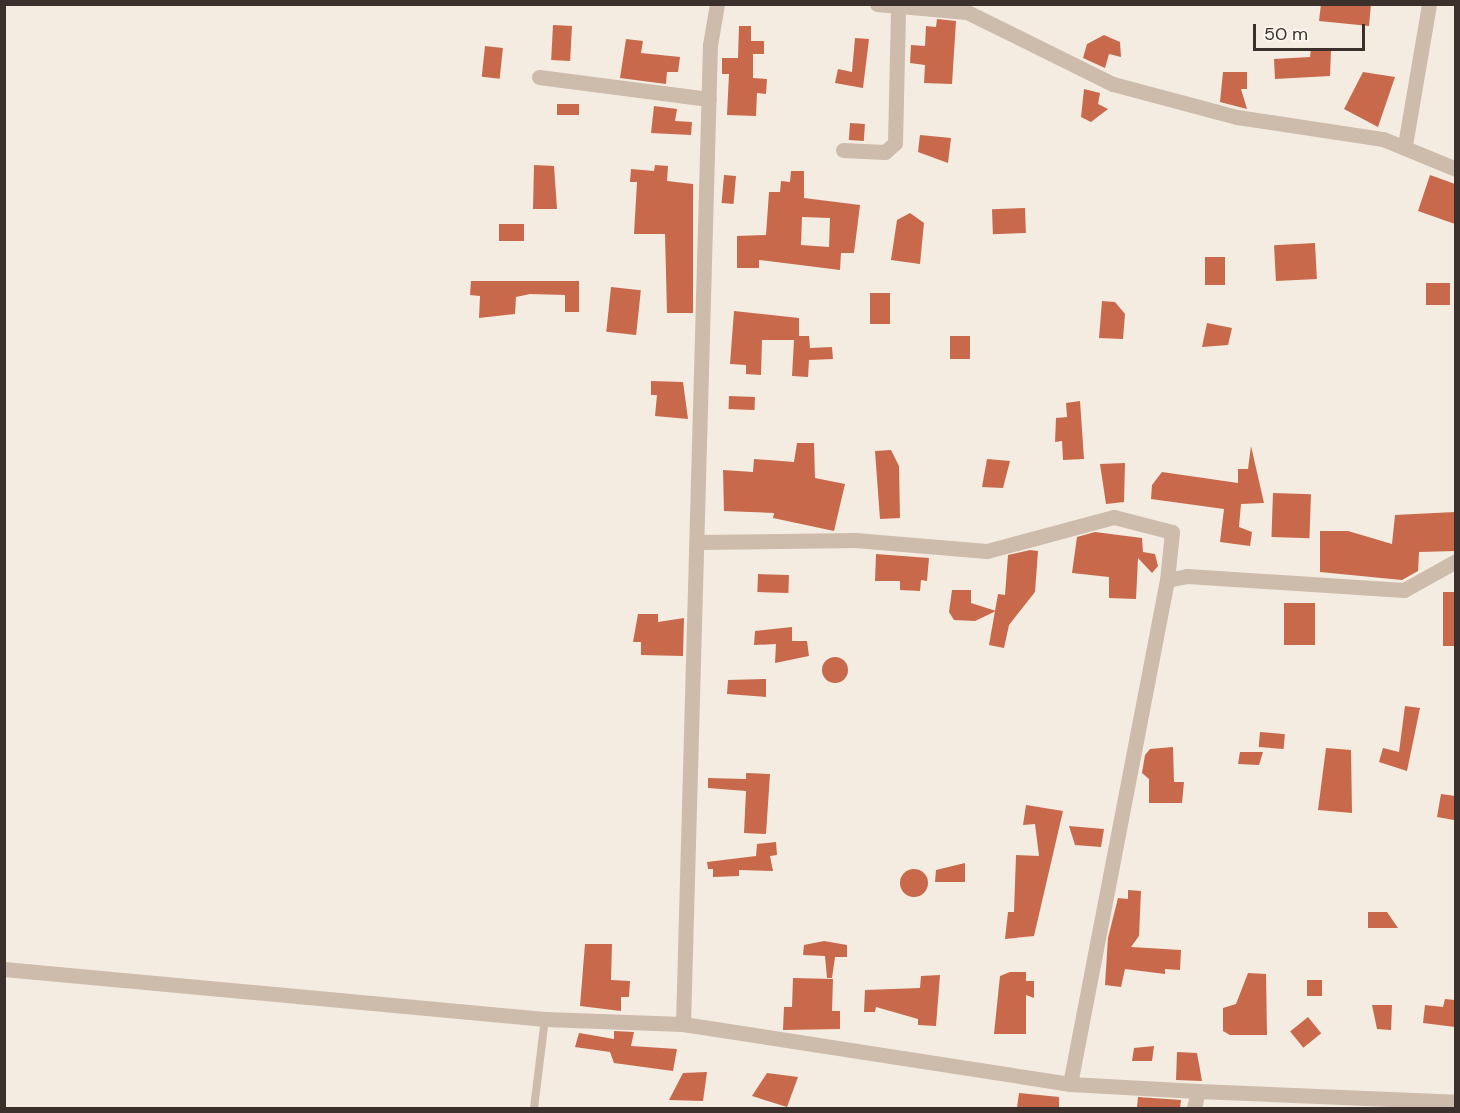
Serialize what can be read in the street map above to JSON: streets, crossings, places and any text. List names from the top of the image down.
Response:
{
  "scale_bar": "50 m"
}
